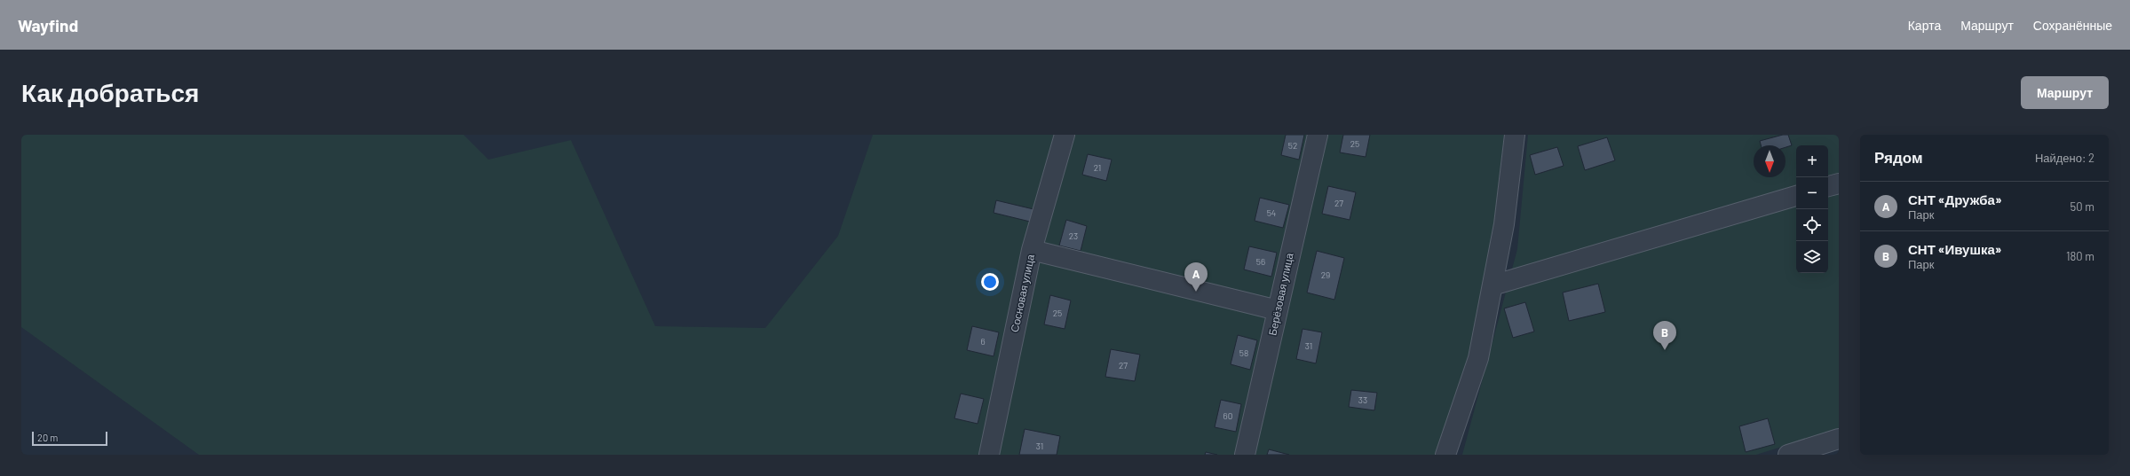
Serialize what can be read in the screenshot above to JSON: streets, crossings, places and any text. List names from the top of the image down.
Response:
{
  "streets": {
    "lane": ["Сосновая улица", "Берёзовая улица"]
  },
  "house_numbers": [
    "25",
    "52",
    "21",
    "27",
    "54",
    "23",
    "56",
    "29",
    "25",
    "6",
    "31",
    "58",
    "27",
    "33",
    "60",
    "31"
  ],
  "scale_bar": "20 m",
  "north": "bottom",
  "page": {
    "header": "Wayfind",
    "nav": ["Карта", "Маршрут", "Сохранённые"],
    "buttons": "Маршрут",
    "title": "Как добраться",
    "heading": ["Рядом", "Найдено: 2"],
    "map_buttons": ["+", "−"],
    "list": [
      {
        "mark": "A",
        "name": "СНТ «Дружба»",
        "note": "Парк",
        "value": "50 m"
      },
      {
        "mark": "B",
        "name": "СНТ «Ивушка»",
        "note": "Парк",
        "value": "180 m"
      }
    ],
    "pins": ["A", "B"],
    "scale": "20 m"
  }
}
